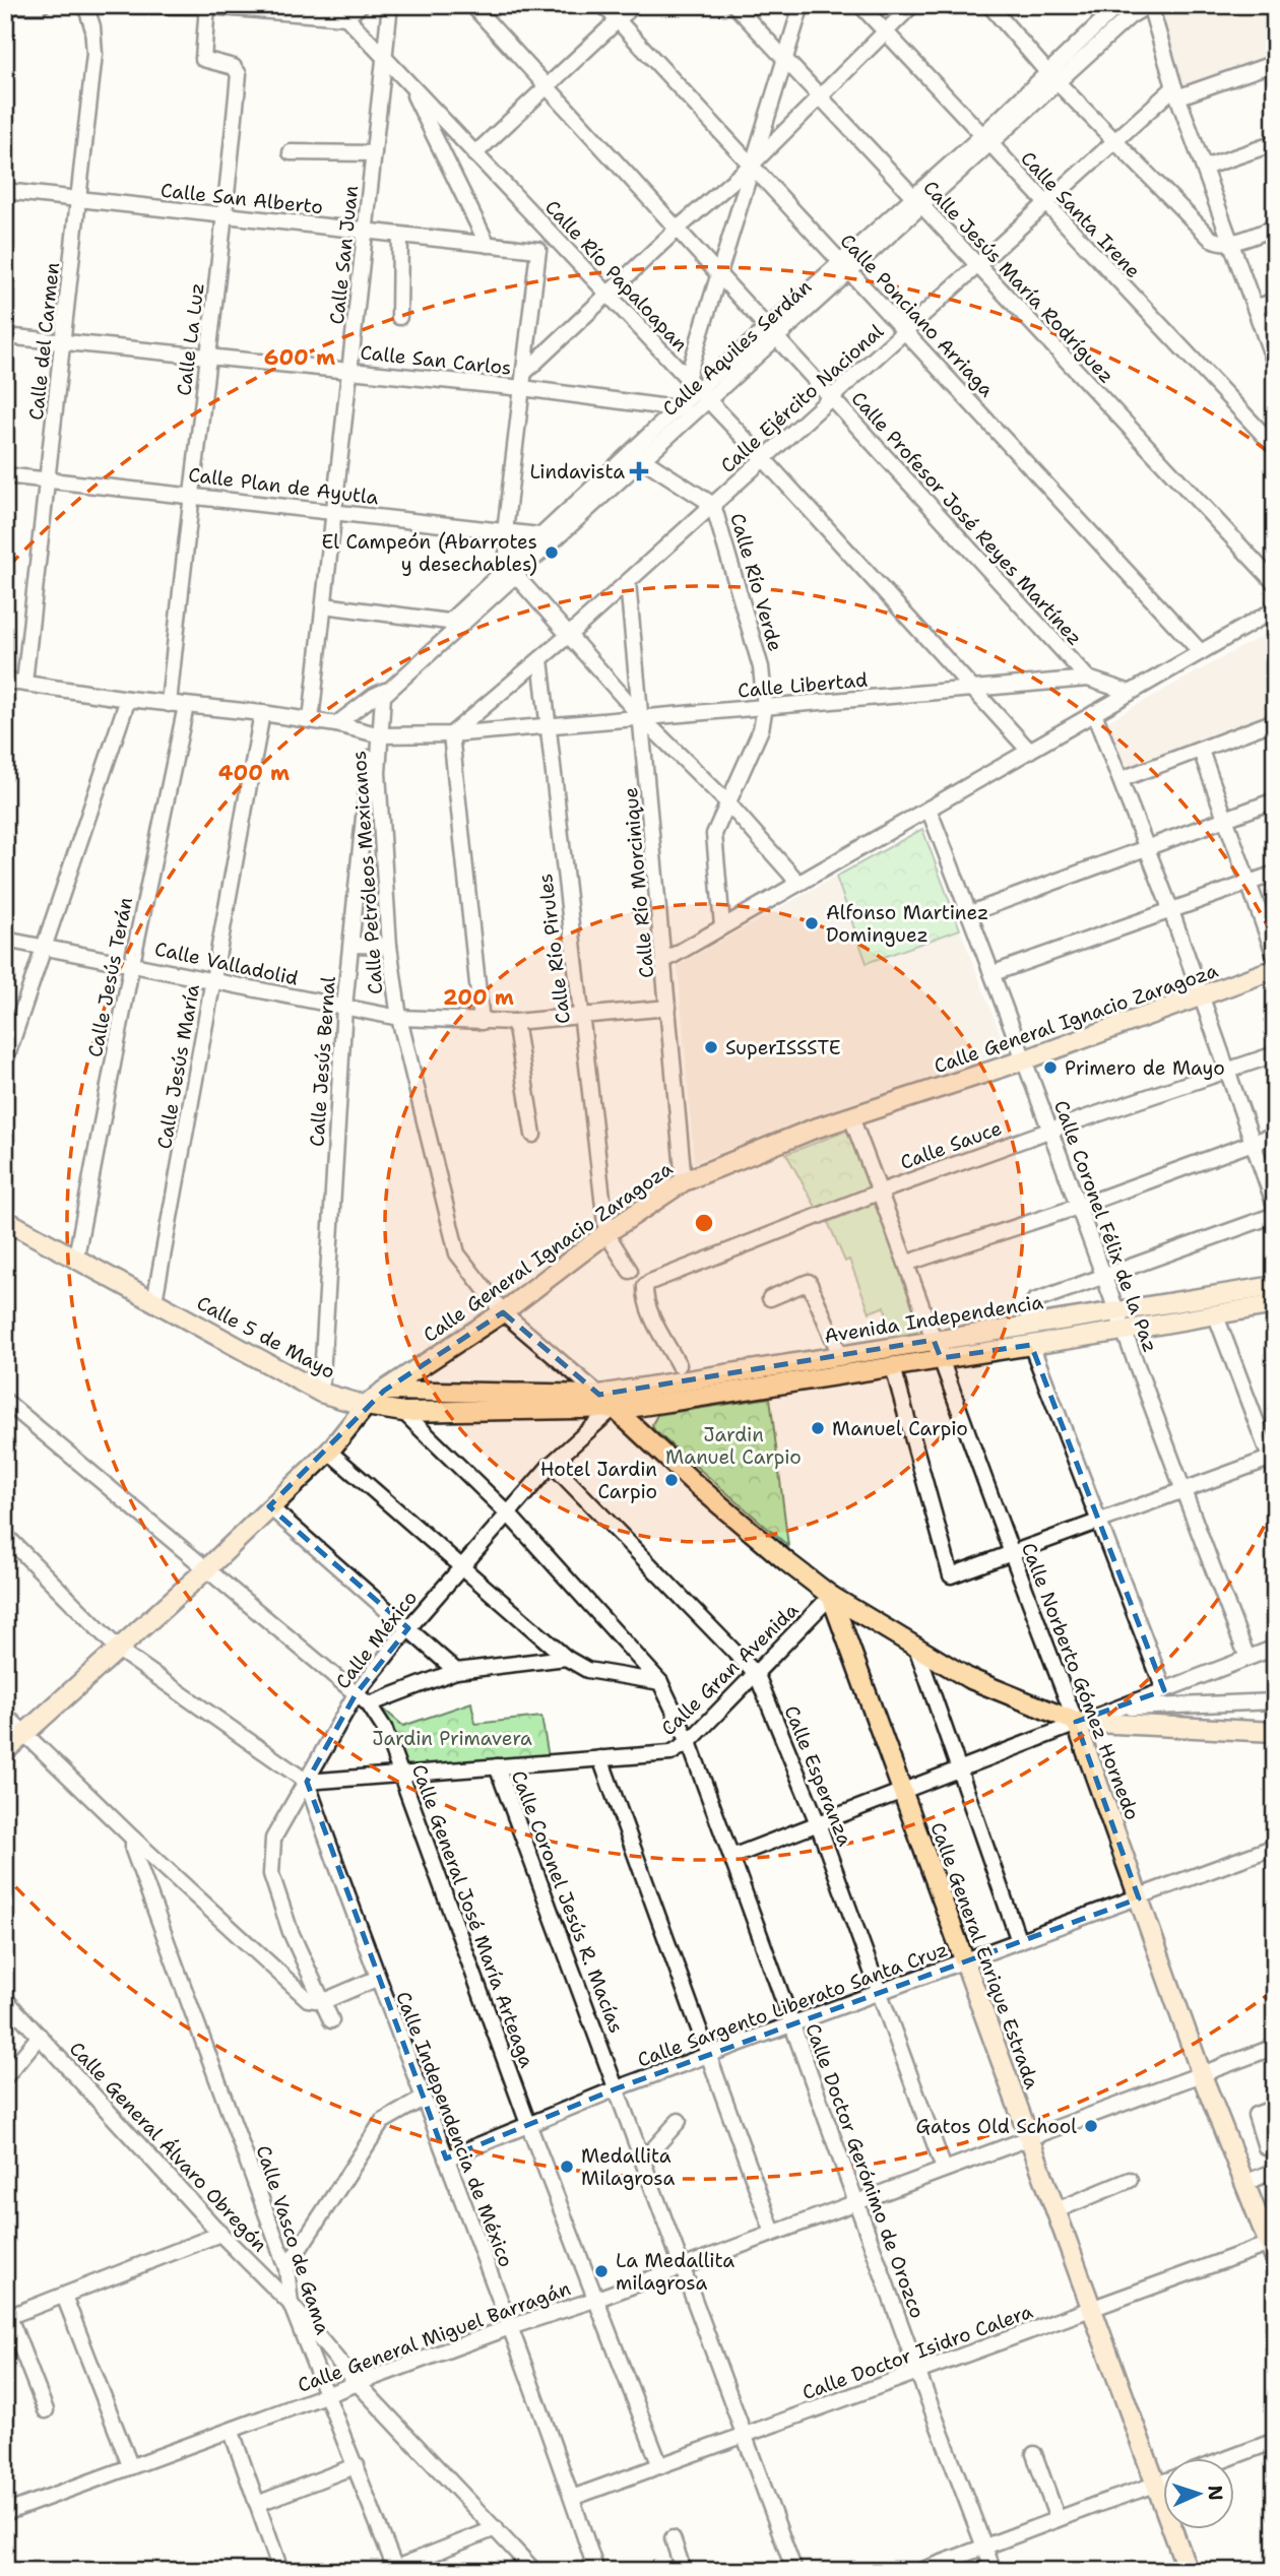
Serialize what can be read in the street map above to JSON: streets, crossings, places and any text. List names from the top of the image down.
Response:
{
  "streets": {
    "main road": [
      "Calle Petróleos Mexicanos",
      "Calle General Ignacio Zaragoza",
      "Avenida Independencia",
      "Calle 5 de Mayo",
      "Calle Norberto Gómez Hornedo",
      "Calle General Enrique Estrada"
    ],
    "street": [
      "Calle San Alberto",
      "Calle Santa Irene",
      "Calle San Juan",
      "Calle Río Papaloapan",
      "Calle Jesús María Rodríguez",
      "Calle Ponciano Arriaga",
      "Calle La Luz",
      "Calle del Carmen",
      "Calle Aquiles Serdán",
      "Calle San Carlos",
      "Calle Ejército Nacional",
      "Calle Plan de Ayutla",
      "Calle Profesor José Reyes Martínez",
      "Calle Río Verde",
      "Calle Libertad",
      "Calle Río Morcinique",
      "Calle Río Pirules",
      "Calle Valladolid",
      "Calle Jesús Terán",
      "Calle Jesús Bernal",
      "Calle Jesús María",
      "Calle Sauce",
      "Calle Coronel Félix de la Paz",
      "Calle México",
      "Calle Gran Avenida",
      "Calle Esperanza",
      "Calle Coronel Jesús R. Macías",
      "Calle General José María Arteaga",
      "Calle Sargento Liberato Santa Cruz",
      "Calle Independencia de México",
      "Calle General Álvaro Obregón",
      "Calle Doctor Gerónimo de Orozco",
      "Calle Vasco de Gama",
      "Calle General Miguel Barragán",
      "Calle Doctor Isidro Calera"
    ]
  },
  "crossings": [
    ["Calle San Alberto", "Calle San Juan"],
    ["Calle San Alberto", "Calle La Luz"],
    ["Calle San Alberto", "Calle del Carmen"],
    ["Calle Santa Irene", "Calle Aquiles Serdán"],
    ["Calle Santa Irene", "Calle Ejército Nacional"],
    ["Calle San Juan", "Calle Río Papaloapan"],
    ["Calle San Juan", "Calle San Carlos"],
    ["Calle San Juan", "Calle Plan de Ayutla"],
    ["Calle San Juan", "Calle Libertad"],
    ["Calle Río Papaloapan", "Calle Aquiles Serdán"],
    ["Calle Río Papaloapan", "Calle Ejército Nacional"],
    ["Calle Río Papaloapan", "Calle Libertad"],
    ["Calle Jesús María Rodríguez", "Calle Aquiles Serdán"],
    ["Calle Jesús María Rodríguez", "Calle Ejército Nacional"],
    ["Calle Ponciano Arriaga", "Calle Aquiles Serdán"],
    ["Calle Ponciano Arriaga", "Calle Ejército Nacional"],
    ["Calle La Luz", "Calle San Carlos"],
    ["Calle La Luz", "Calle Plan de Ayutla"],
    ["Calle del Carmen", "Calle San Carlos"],
    ["Calle del Carmen", "Calle Plan de Ayutla"],
    ["Calle Aquiles Serdán", "Calle San Carlos"],
    ["Calle Aquiles Serdán", "Calle Plan de Ayutla"],
    ["Calle Aquiles Serdán", "Calle Profesor José Reyes Martínez"],
    ["Calle Aquiles Serdán", "Calle Río Verde"],
    ["Calle Aquiles Serdán", "Calle Libertad"],
    ["Calle Ejército Nacional", "Calle Profesor José Reyes Martínez"],
    ["Calle Ejército Nacional", "Calle Río Verde"],
    ["Calle Ejército Nacional", "Calle Libertad"],
    ["Calle Ejército Nacional", "Calle Río Morcinique"],
    ["Calle Ejército Nacional", "Calle Río Pirules"],
    ["Calle Profesor José Reyes Martínez", "Calle Libertad"],
    ["Calle Río Verde", "Calle Libertad"],
    ["Calle Libertad", "Calle Petróleos Mexicanos"],
    ["Calle Libertad", "Calle Río Morcinique"],
    ["Calle Libertad", "Calle Río Pirules"],
    ["Calle Libertad", "Calle Jesús Bernal"],
    ["Calle Libertad", "Calle Jesús María"],
    ["Calle Petróleos Mexicanos", "Calle Valladolid"],
    ["Calle Petróleos Mexicanos", "Calle General Ignacio Zaragoza"],
    ["Calle Petróleos Mexicanos", "Calle Jesús Bernal"],
    ["Calle Petróleos Mexicanos", "Avenida Independencia"],
    ["Calle Petróleos Mexicanos", "Calle 5 de Mayo"],
    ["Calle Petróleos Mexicanos", "Calle México"],
    ["Calle Petróleos Mexicanos", "Calle Gran Avenida"],
    ["Calle Petróleos Mexicanos", "Calle Norberto Gómez Hornedo"],
    ["Calle Petróleos Mexicanos", "Calle General Enrique Estrada"],
    ["Calle Río Morcinique", "Calle Valladolid"],
    ["Calle Río Morcinique", "Calle General Ignacio Zaragoza"],
    ["Calle Río Pirules", "Calle Valladolid"],
    ["Calle Río Pirules", "Calle General Ignacio Zaragoza"],
    ["Calle Valladolid", "Calle Jesús Terán"],
    ["Calle Valladolid", "Calle Jesús Bernal"],
    ["Calle Valladolid", "Calle Jesús María"],
    ["Calle Jesús Terán", "Calle 5 de Mayo"],
    ["Calle General Ignacio Zaragoza", "Calle Coronel Félix de la Paz"],
    ["Calle General Ignacio Zaragoza", "Calle 5 de Mayo"],
    ["Calle General Ignacio Zaragoza", "Calle Norberto Gómez Hornedo"],
    ["Calle General Ignacio Zaragoza", "Calle General José María Arteaga"],
    ["Calle Jesús Bernal", "Calle 5 de Mayo"],
    ["Calle Jesús María", "Calle 5 de Mayo"],
    ["Calle Sauce", "Calle Coronel Félix de la Paz"],
    ["Calle Sauce", "Calle Norberto Gómez Hornedo"],
    ["Calle Coronel Félix de la Paz", "Avenida Independencia"],
    ["Avenida Independencia", "Calle 5 de Mayo"],
    ["Avenida Independencia", "Calle México"],
    ["Avenida Independencia", "Calle Norberto Gómez Hornedo"],
    ["Calle 5 de Mayo", "Calle México"],
    ["Calle 5 de Mayo", "Calle Doctor Gerónimo de Orozco"],
    ["Calle México", "Calle Gran Avenida"],
    ["Calle México", "Calle Esperanza"],
    ["Calle México", "Calle General José María Arteaga"],
    ["Calle México", "Calle Independencia de México"],
    ["Calle México", "Calle Doctor Gerónimo de Orozco"],
    ["Calle Gran Avenida", "Calle Esperanza"],
    ["Calle Gran Avenida", "Calle Coronel Jesús R. Macías"],
    ["Calle Gran Avenida", "Calle General José María Arteaga"],
    ["Calle Gran Avenida", "Calle General Enrique Estrada"],
    ["Calle Gran Avenida", "Calle Independencia de México"],
    ["Calle Gran Avenida", "Calle Doctor Gerónimo de Orozco"],
    ["Calle Norberto Gómez Hornedo", "Calle Sargento Liberato Santa Cruz"],
    ["Calle Norberto Gómez Hornedo", "Calle General Miguel Barragán"],
    ["Calle Norberto Gómez Hornedo", "Calle Doctor Isidro Calera"],
    ["Calle Esperanza", "Calle Sargento Liberato Santa Cruz"],
    ["Calle Esperanza", "Calle General Miguel Barragán"],
    ["Calle Coronel Jesús R. Macías", "Calle Sargento Liberato Santa Cruz"],
    ["Calle Coronel Jesús R. Macías", "Calle General Miguel Barragán"],
    ["Calle Coronel Jesús R. Macías", "Calle Doctor Isidro Calera"],
    ["Calle General José María Arteaga", "Calle Sargento Liberato Santa Cruz"],
    ["Calle General José María Arteaga", "Calle General Miguel Barragán"],
    ["Calle General José María Arteaga", "Calle Doctor Isidro Calera"],
    ["Calle General Enrique Estrada", "Calle Sargento Liberato Santa Cruz"],
    ["Calle General Enrique Estrada", "Calle General Miguel Barragán"],
    ["Calle General Enrique Estrada", "Calle Doctor Isidro Calera"],
    ["Calle Sargento Liberato Santa Cruz", "Calle Independencia de México"],
    ["Calle Sargento Liberato Santa Cruz", "Calle Doctor Gerónimo de Orozco"],
    ["Calle Independencia de México", "Calle General Miguel Barragán"],
    ["Calle Independencia de México", "Calle Doctor Isidro Calera"],
    ["Calle General Álvaro Obregón", "Calle Vasco de Gama"],
    ["Calle General Álvaro Obregón", "Calle General Miguel Barragán"],
    ["Calle Doctor Gerónimo de Orozco", "Calle General Miguel Barragán"],
    ["Calle Doctor Gerónimo de Orozco", "Calle Doctor Isidro Calera"],
    ["Calle Vasco de Gama", "Calle General Miguel Barragán"]
  ],
  "parks": ["Jardin Manuel Carpio", "Jardin Primavera"],
  "places": {
    "health": ["Lindavista"],
    "other": [
      "El Campeón (Abarrotes y desechables)",
      "Alfonso Martinez Dominguez",
      "SuperISSSTE",
      "Primero de Mayo",
      "Manuel Carpio",
      "Hotel Jardin Carpio",
      "Gatos Old School",
      "Medallita Milagrosa",
      "La Medallita milagrosa"
    ]
  },
  "north": "right",
  "rings": ["600 m", "400 m", "200 m"]
}
